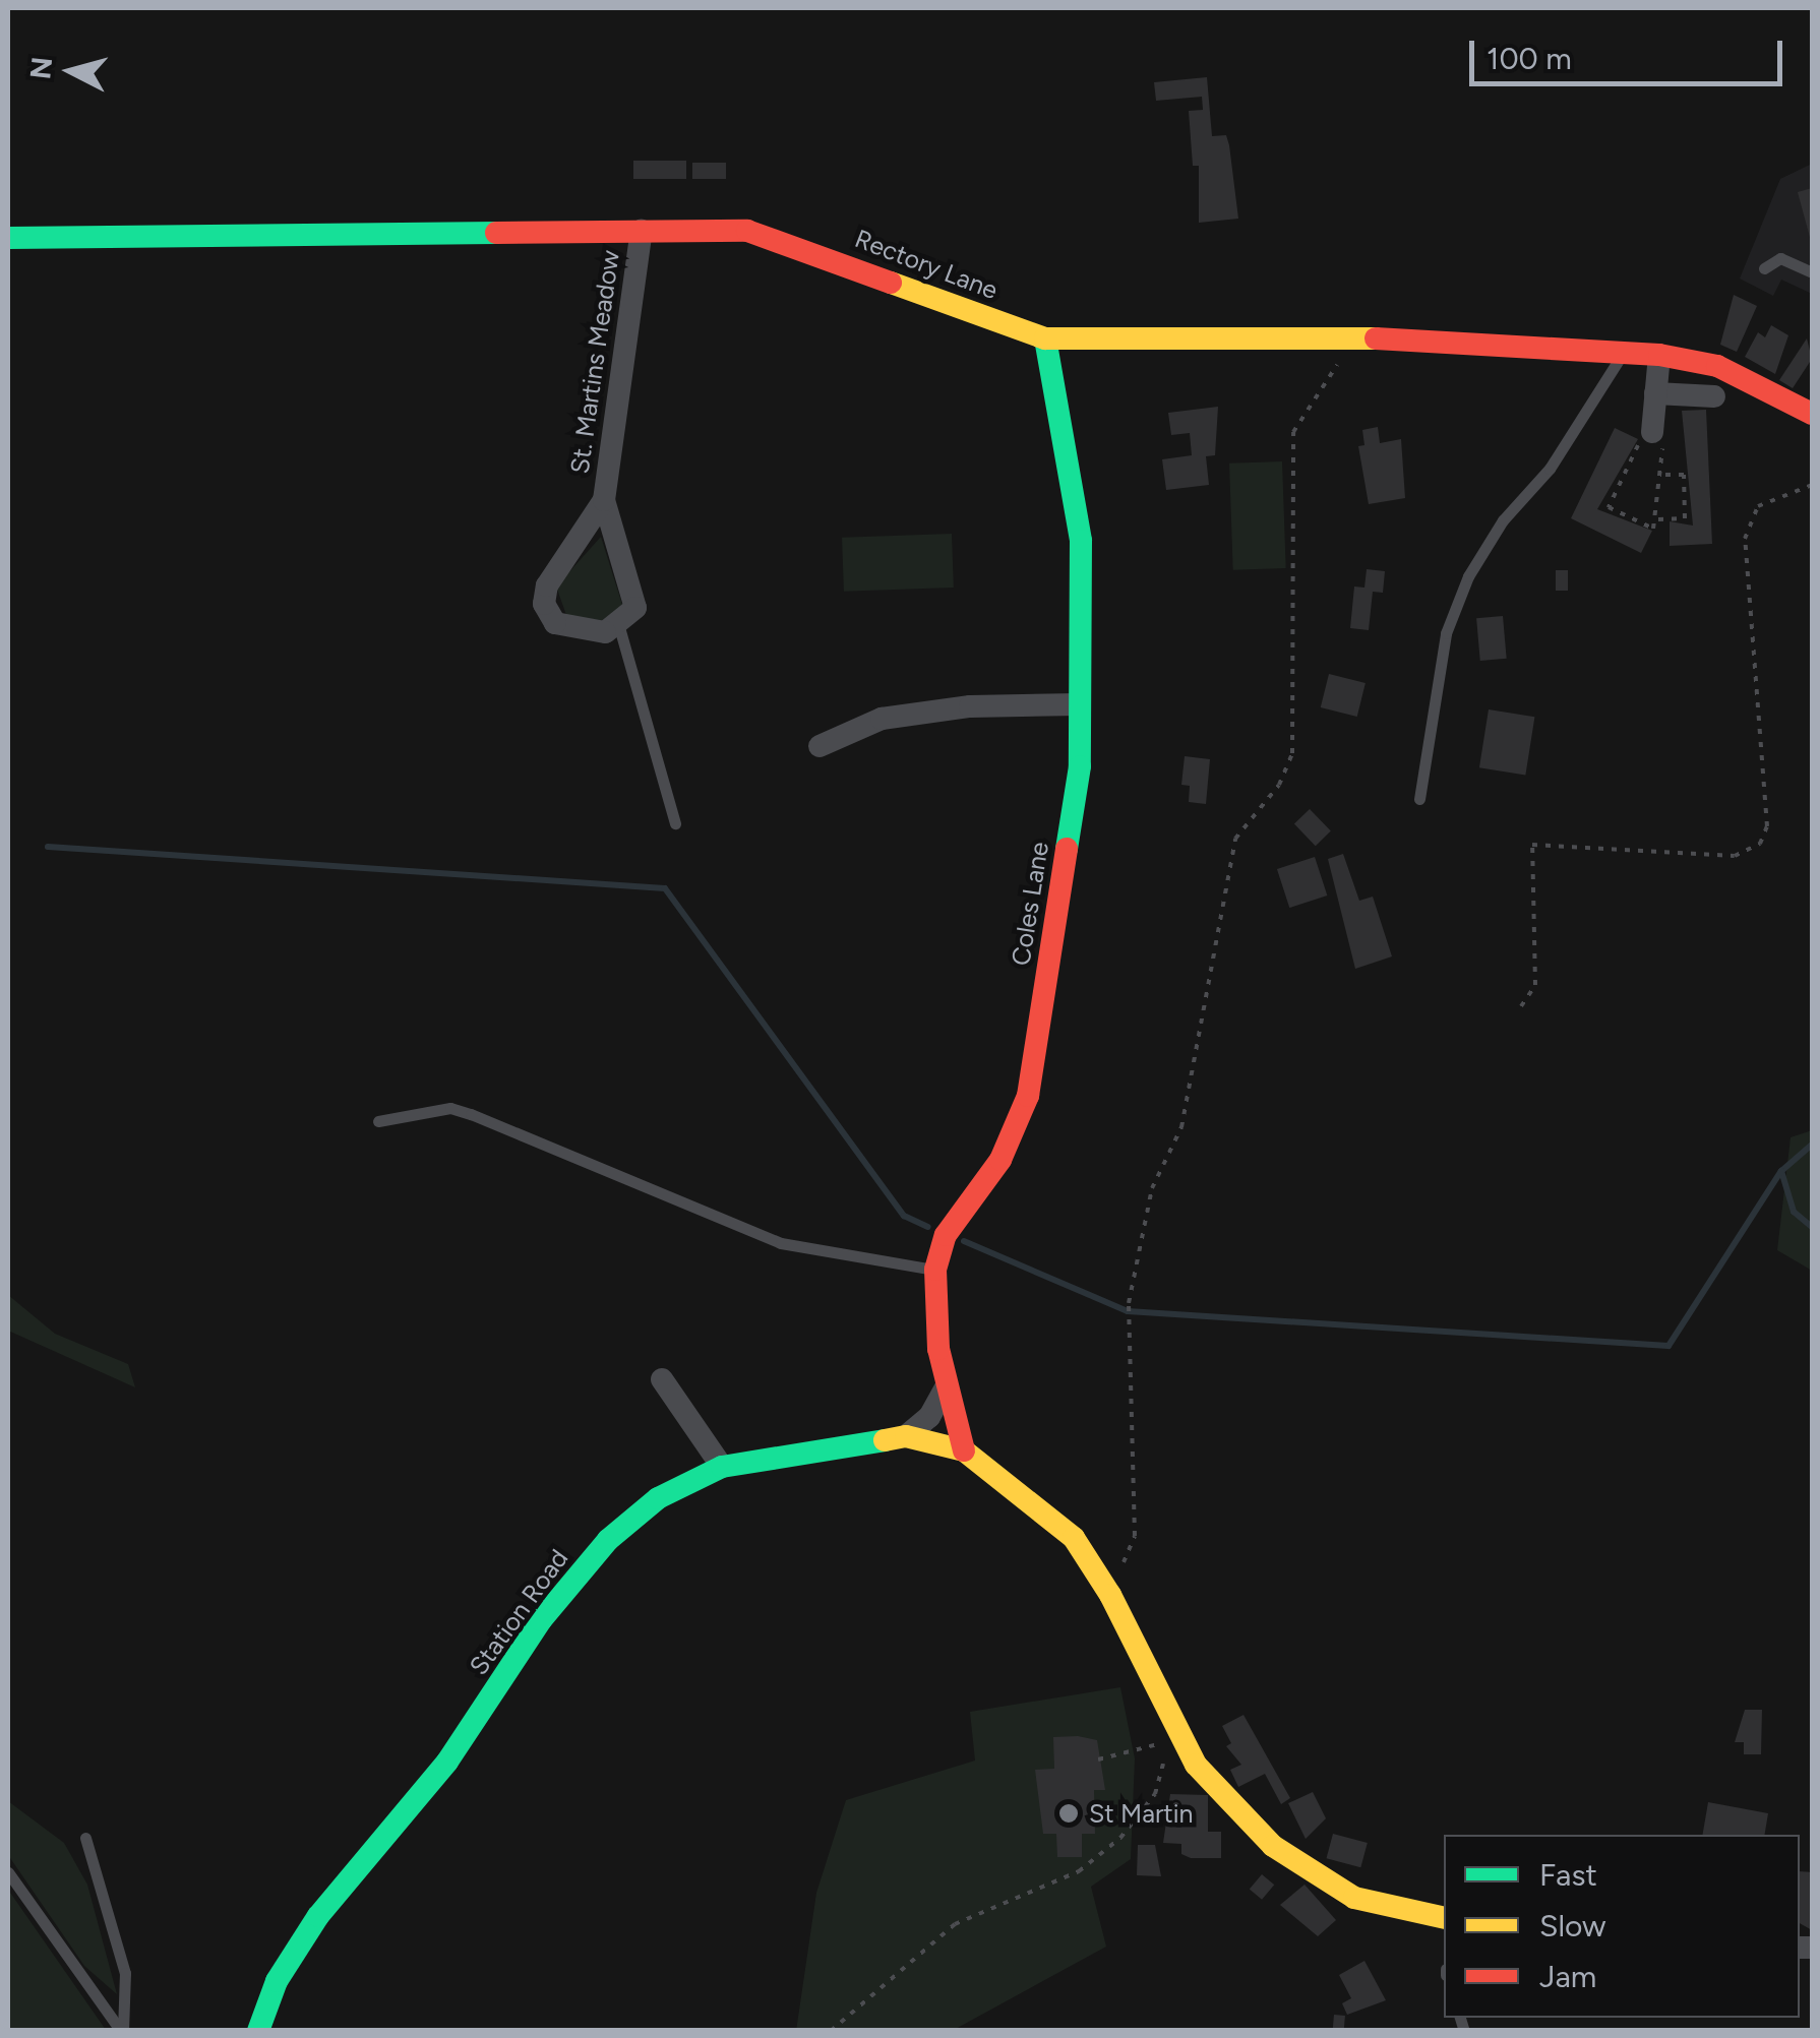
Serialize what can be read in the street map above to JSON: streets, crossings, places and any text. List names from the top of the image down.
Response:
{
  "streets": {
    "street": [
      "Rectory Lane",
      "St. Martins Meadow",
      "Coles Lane",
      "Station Road"
    ]
  },
  "crossings": [
    ["Rectory Lane", "St. Martins Meadow"],
    ["Rectory Lane", "Coles Lane"],
    ["Coles Lane", "Station Road"]
  ],
  "places": ["St Martin"],
  "legend": ["Fast", "Slow", "Jam"],
  "scale_bar": "100 m",
  "north": "left"
}
